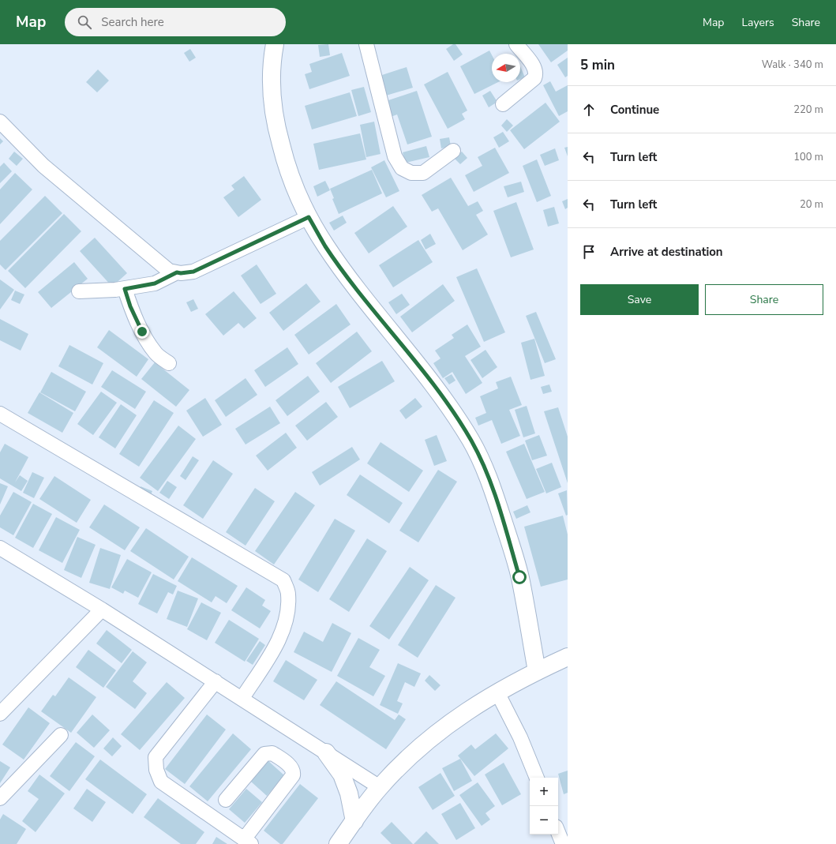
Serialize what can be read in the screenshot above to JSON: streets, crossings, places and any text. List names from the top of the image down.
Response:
{
  "north": "left",
  "page": {
    "header": "Map",
    "search": "Search here",
    "nav": ["Map", "Layers", "Share"],
    "heading": ["5 min", "Walk · 340 m"],
    "list": [
      ["Continue", "220 m"],
      ["Turn left", "100 m"],
      ["Turn left", "20 m"],
      "Arrive at destination"
    ],
    "buttons": ["Save", "Share"],
    "map_buttons": ["+", "−"]
  }
}
